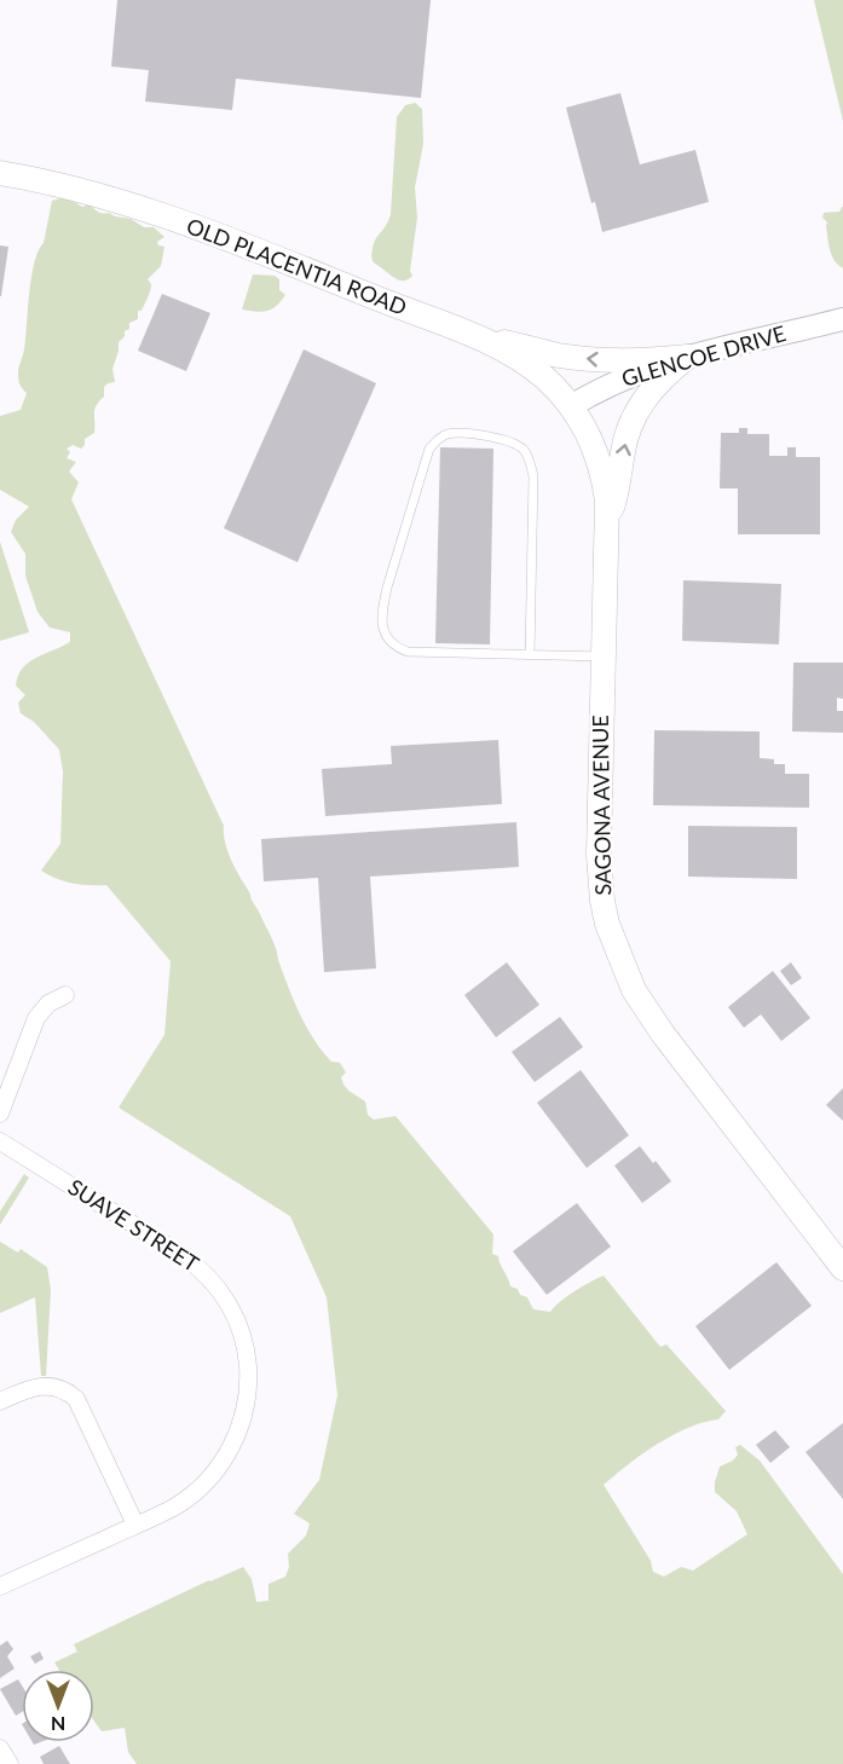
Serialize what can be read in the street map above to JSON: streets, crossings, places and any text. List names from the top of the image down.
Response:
{
  "streets": {
    "main road": ["OLD PLACENTIA ROAD", "SAGONA AVENUE"],
    "street": ["GLENCOE DRIVE", "SUAVE STREET"]
  },
  "crossings": [
    ["OLD PLACENTIA ROAD", "GLENCOE DRIVE"],
    ["OLD PLACENTIA ROAD", "SAGONA AVENUE"],
    ["GLENCOE DRIVE", "SAGONA AVENUE"]
  ],
  "north": "bottom"
}
